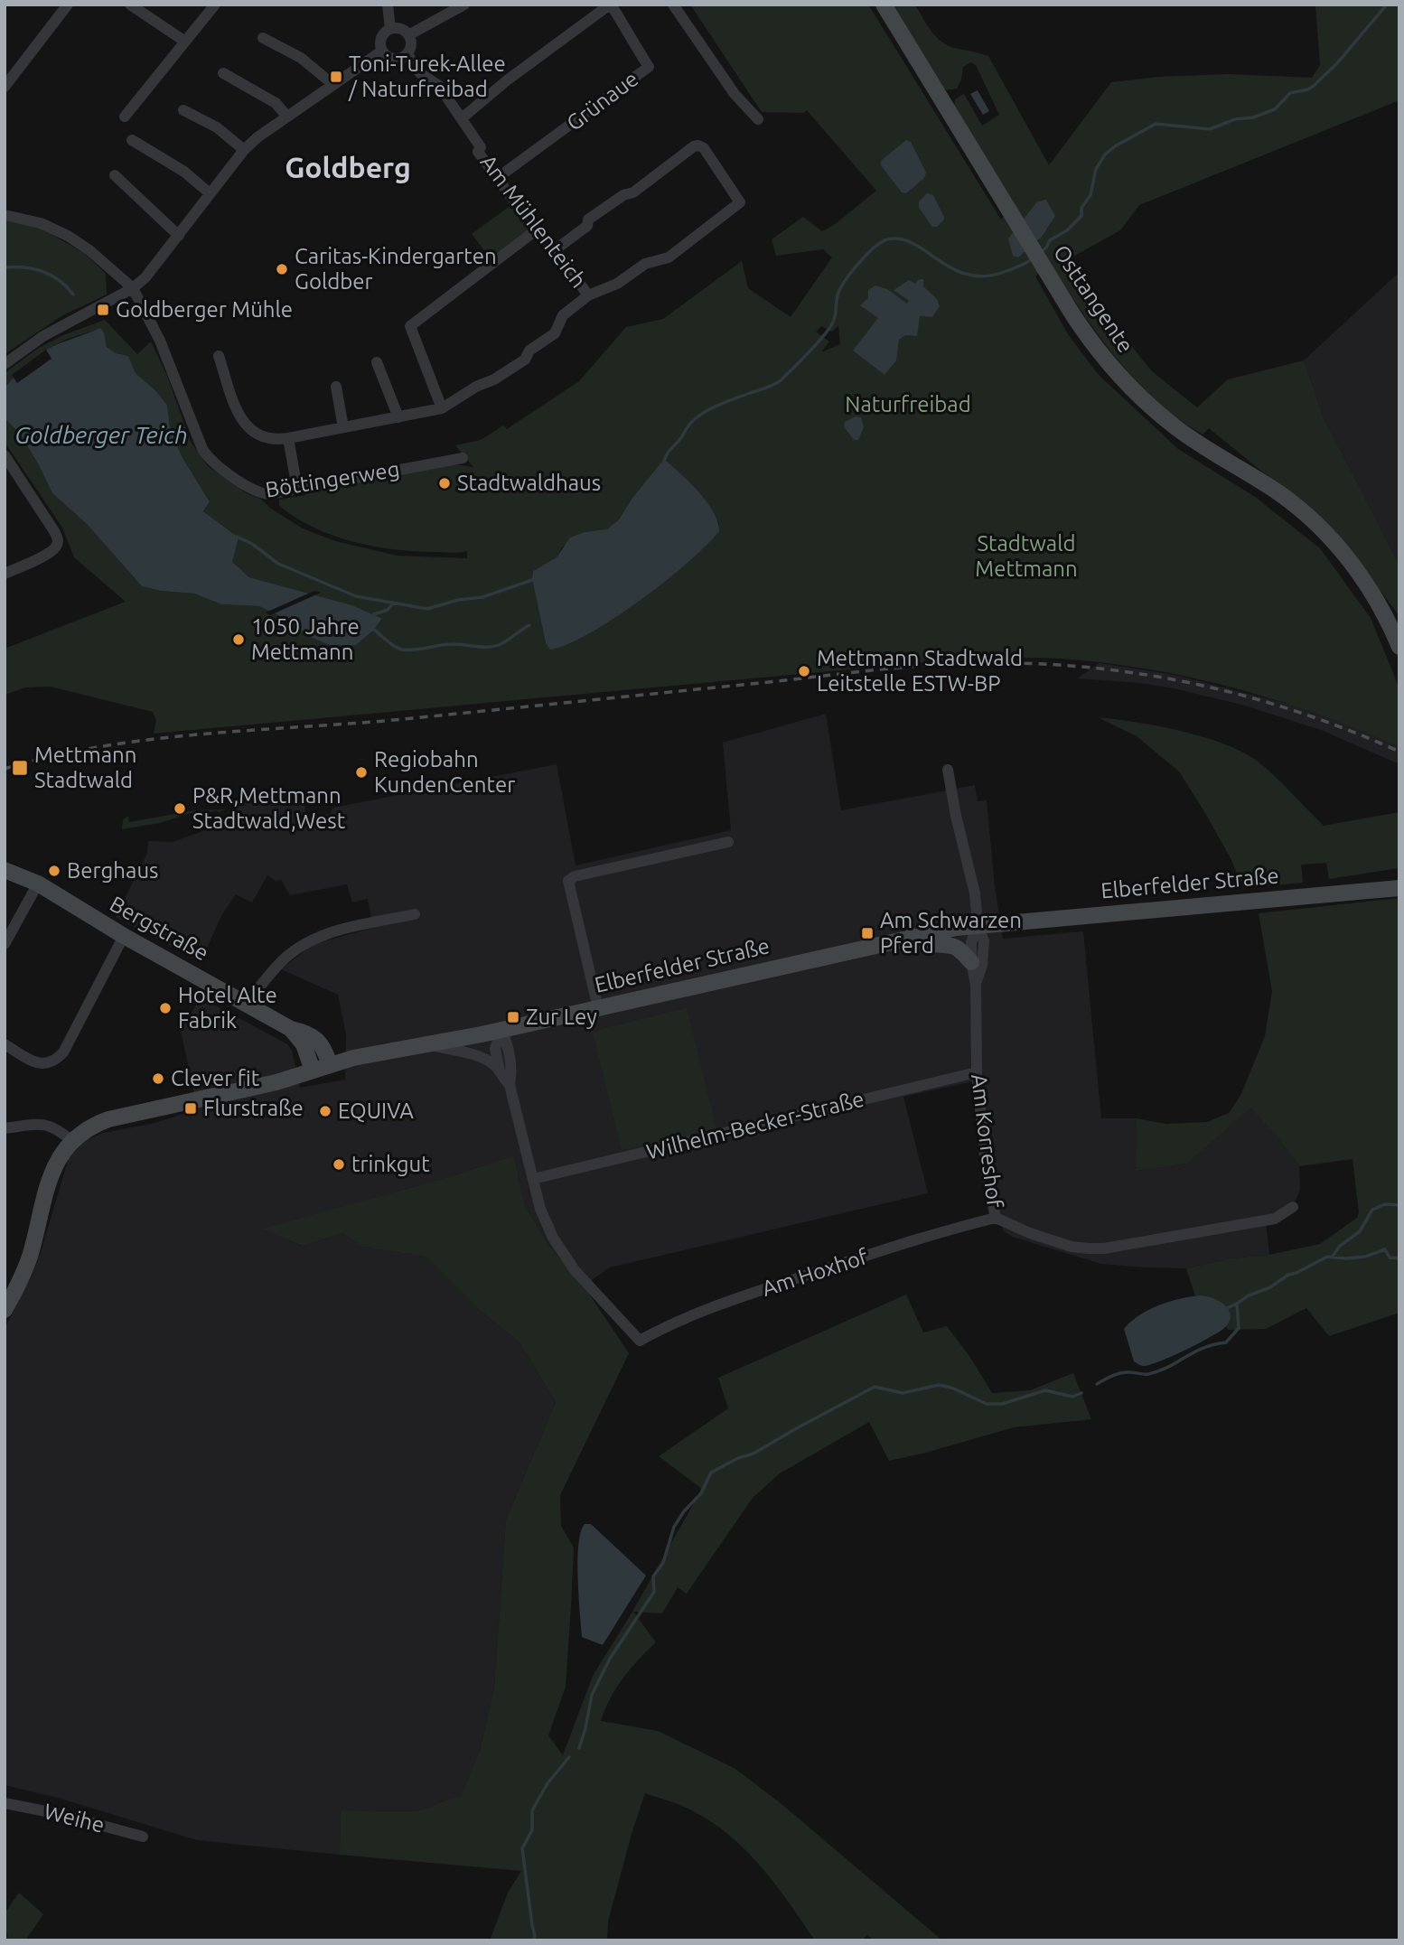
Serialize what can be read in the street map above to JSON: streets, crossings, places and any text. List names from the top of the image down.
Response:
{
  "streets": {
    "main road": ["Osttangente", "Elberfelder Straße", "Bergstraße"],
    "street": [
      "Grünaue",
      "Am Mühlenteich",
      "Böttingerweg",
      "Wilhelm-Becker-Straße",
      "Am Korreshof",
      "Am Hoxhof",
      "Weihe"
    ]
  },
  "crossings": [
    ["Grünaue", "Am Mühlenteich"],
    ["Elberfelder Straße", "Bergstraße"],
    ["Elberfelder Straße", "Am Korreshof"],
    ["Wilhelm-Becker-Straße", "Am Korreshof"],
    ["Wilhelm-Becker-Straße", "Am Hoxhof"],
    ["Am Korreshof", "Am Hoxhof"]
  ],
  "districts": ["Goldberg"],
  "water": ["Goldberger Teich"],
  "parks": ["Naturfreibad", "Stadtwald Mettmann"],
  "places": {
    "transit": [
      "Toni-Turek-Allee / Naturfreibad",
      "Goldberger Mühle",
      "Mettmann Stadtwald",
      "Am Schwarzen Pferd",
      "Zur Ley",
      "Flurstraße"
    ],
    "other": [
      "Caritas-Kindergarten Goldber",
      "Stadtwaldhaus",
      "1050 Jahre Mettmann",
      "Mettmann Stadtwald Leitstelle ESTW-BP",
      "Regiobahn KundenCenter",
      "P&R,Mettmann Stadtwald,West",
      "Berghaus",
      "Hotel Alte Fabrik",
      "Clever fit",
      "EQUIVA",
      "trinkgut"
    ]
  }
}
